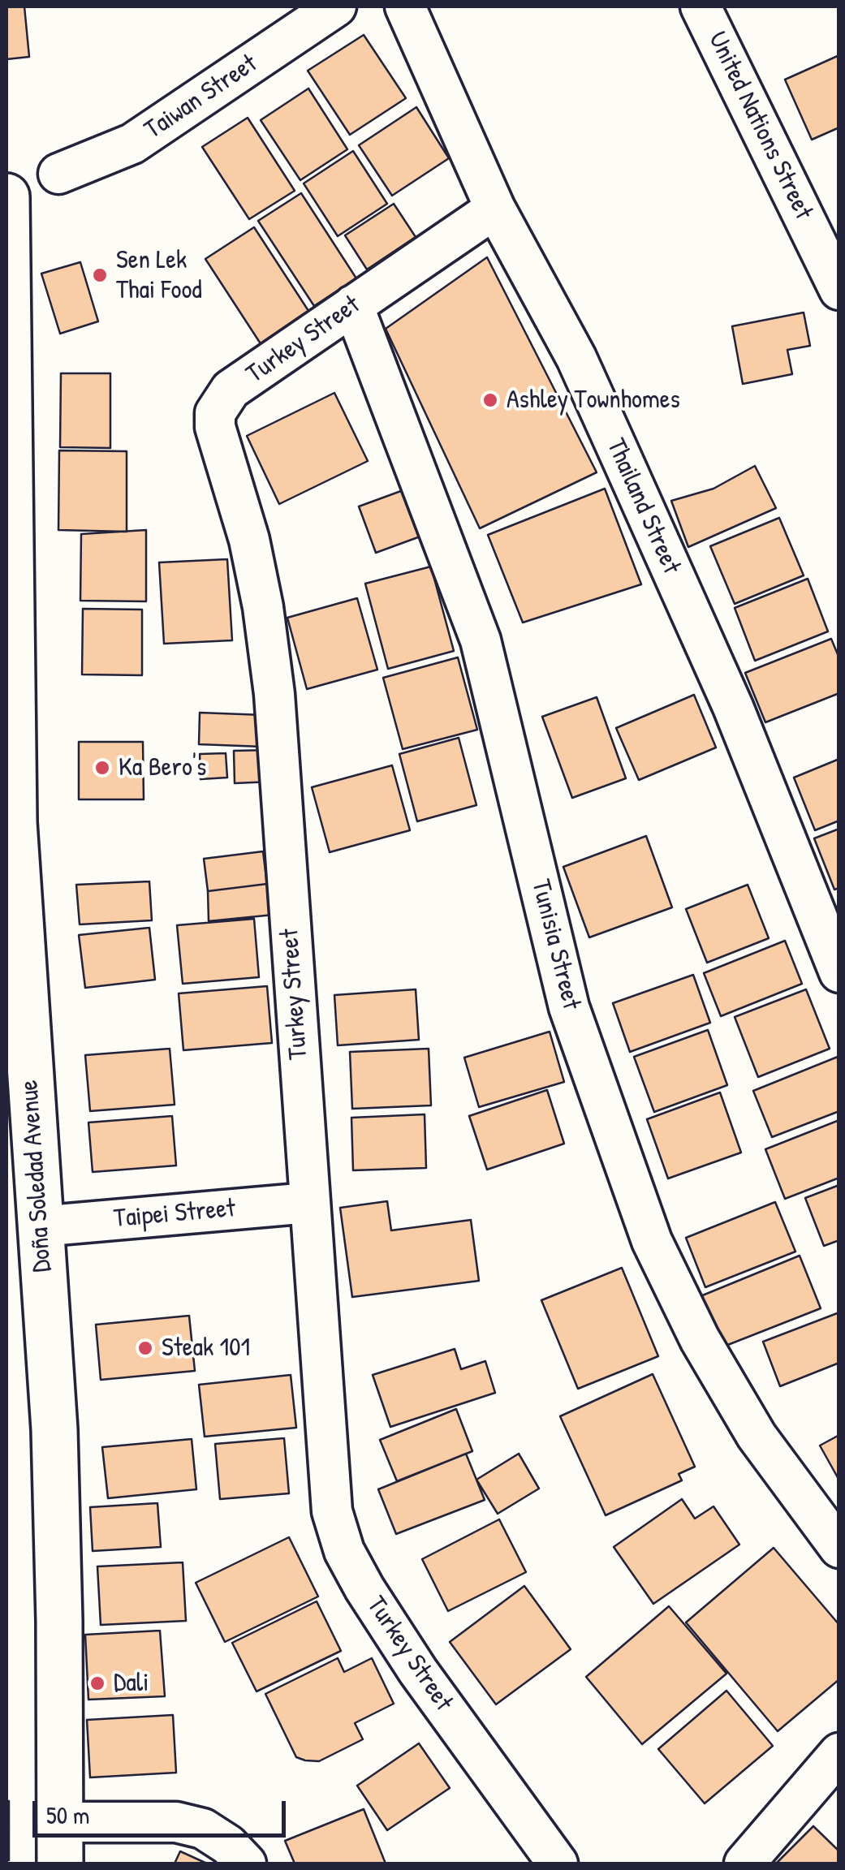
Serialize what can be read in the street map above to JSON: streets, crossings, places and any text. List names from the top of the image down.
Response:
{
  "streets": {
    "main road": ["Doña Soledad Avenue"],
    "street": [
      "Taiwan Street",
      "United Nations Street",
      "Turkey Street",
      "Thailand Street",
      "Tunisia Street",
      "Taipei Street"
    ]
  },
  "crossings": [
    ["Turkey Street", "Thailand Street"],
    ["Turkey Street", "Tunisia Street"],
    ["Turkey Street", "Taipei Street"],
    ["Doña Soledad Avenue", "Taipei Street"]
  ],
  "places": [
    "Sen Lek Thai Food",
    "Ashley Townhomes",
    "Ka Bero's",
    "Steak 101",
    "Dali"
  ],
  "scale_bar": "50 m"
}
